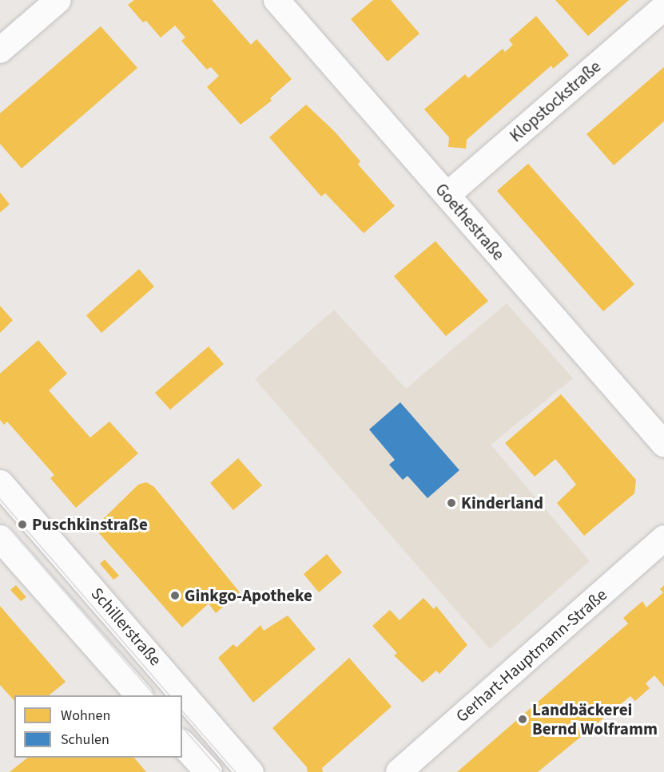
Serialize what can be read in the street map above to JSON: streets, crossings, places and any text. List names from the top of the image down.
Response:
{
  "streets": {
    "main road": ["Schillerstraße"],
    "street": ["Klopstockstraße", "Goethestraße", "Gerhart-Hauptmann-Straße"]
  },
  "crossings": [
    ["Klopstockstraße", "Goethestraße"]
  ],
  "places": [
    "Kinderland",
    "Puschkinstraße",
    "Ginkgo-Apotheke",
    "Landbäckerei Bernd Wolframm"
  ],
  "legend": ["Wohnen", "Schulen"]
}
